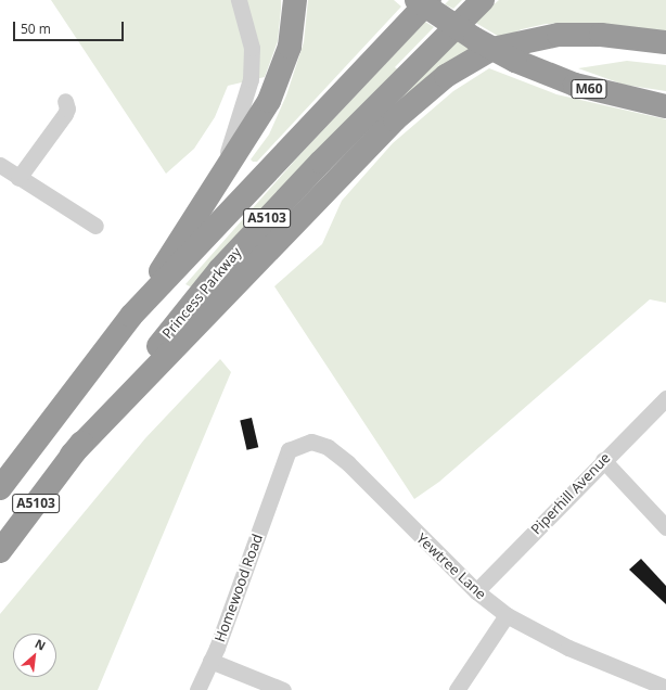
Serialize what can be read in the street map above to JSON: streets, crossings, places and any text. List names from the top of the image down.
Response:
{
  "streets": {
    "highway": ["M60", "A5103", "Princess Parkway"],
    "street": ["Piperhill Avenue", "Yewtree Lane", "Homewood Road"]
  },
  "crossings": [
    ["Piperhill Avenue", "Yewtree Lane"],
    ["Yewtree Lane", "Homewood Road"]
  ],
  "scale_bar": "50 m",
  "north": "top right"
}
